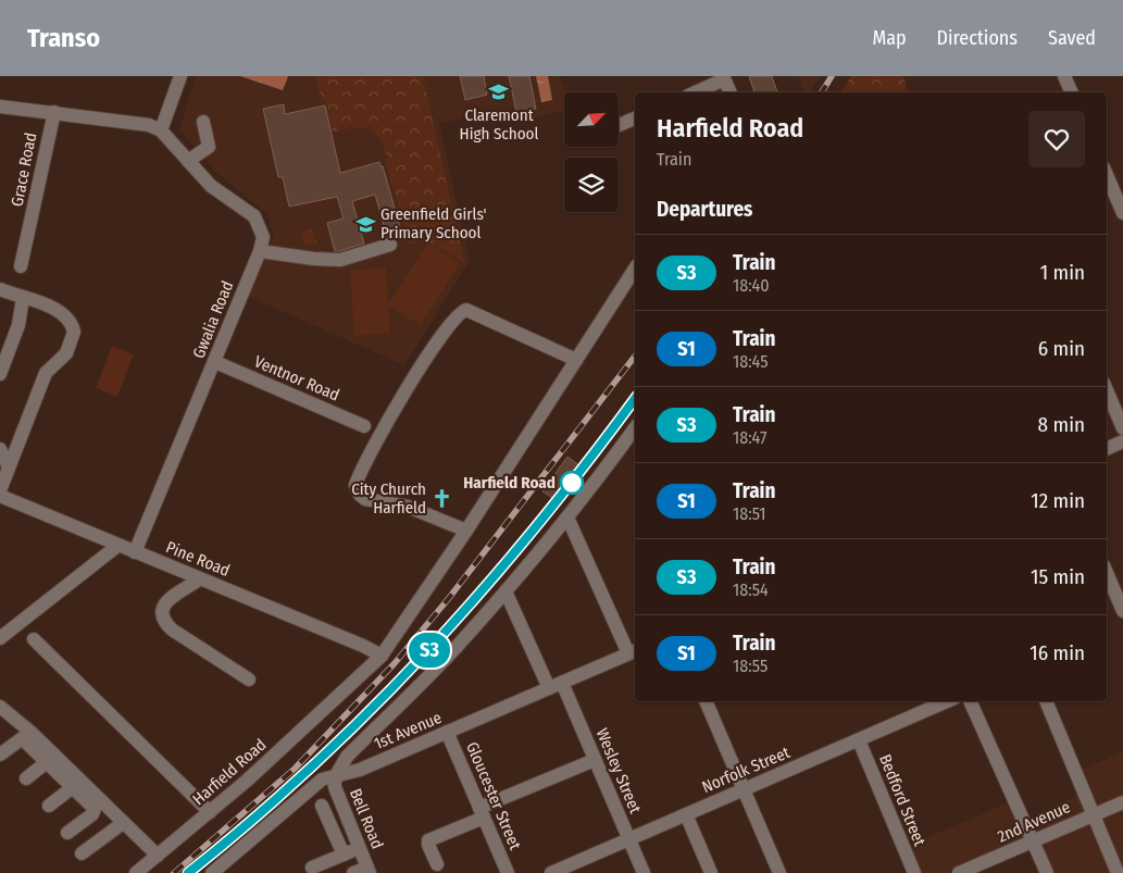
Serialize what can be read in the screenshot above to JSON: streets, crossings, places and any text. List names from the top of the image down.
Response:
{
  "streets": {
    "street": [
      "Grace Road",
      "Gwalia Road",
      "Ventnor Road",
      "Pine Road",
      "1st Avenue",
      "Norfolk Street",
      "Wesley Street",
      "Harfield Road",
      "Gloucester Street",
      "Bedford Street",
      "Bell Road",
      "2nd Avenue"
    ]
  },
  "crossings": [
    ["Gwalia Road", "Ventnor Road"],
    ["Gwalia Road", "Pine Road"],
    ["Pine Road", "Harfield Road"],
    ["1st Avenue", "Wesley Street"],
    ["1st Avenue", "Gloucester Street"],
    ["1st Avenue", "Bell Road"],
    ["Norfolk Street", "Wesley Street"],
    ["Norfolk Street", "Bedford Street"]
  ],
  "places": {
    "school or university": ["Claremont High School", "Greenfield Girls' Primary School"],
    "other": ["Harfield Road"],
    "church": ["City Church Harfield"]
  },
  "north": "top right",
  "page": {
    "header": "Transo",
    "nav": ["Map", "Directions", "Saved"],
    "on_map": "S3",
    "heading": [
      ["Harfield Road", "Train"],
      "Departures"
    ],
    "list": [
      {
        "mark": "S3",
        "name": "Train",
        "note": "18:40",
        "value": "1 min"
      },
      {
        "mark": "S1",
        "name": "Train",
        "note": "18:45",
        "value": "6 min"
      },
      {
        "mark": "S3",
        "name": "Train",
        "note": "18:47",
        "value": "8 min"
      },
      {
        "mark": "S1",
        "name": "Train",
        "note": "18:51",
        "value": "12 min"
      },
      {
        "mark": "S3",
        "name": "Train",
        "note": "18:54",
        "value": "15 min"
      },
      {
        "mark": "S1",
        "name": "Train",
        "note": "18:55",
        "value": "16 min"
      }
    ]
  }
}
